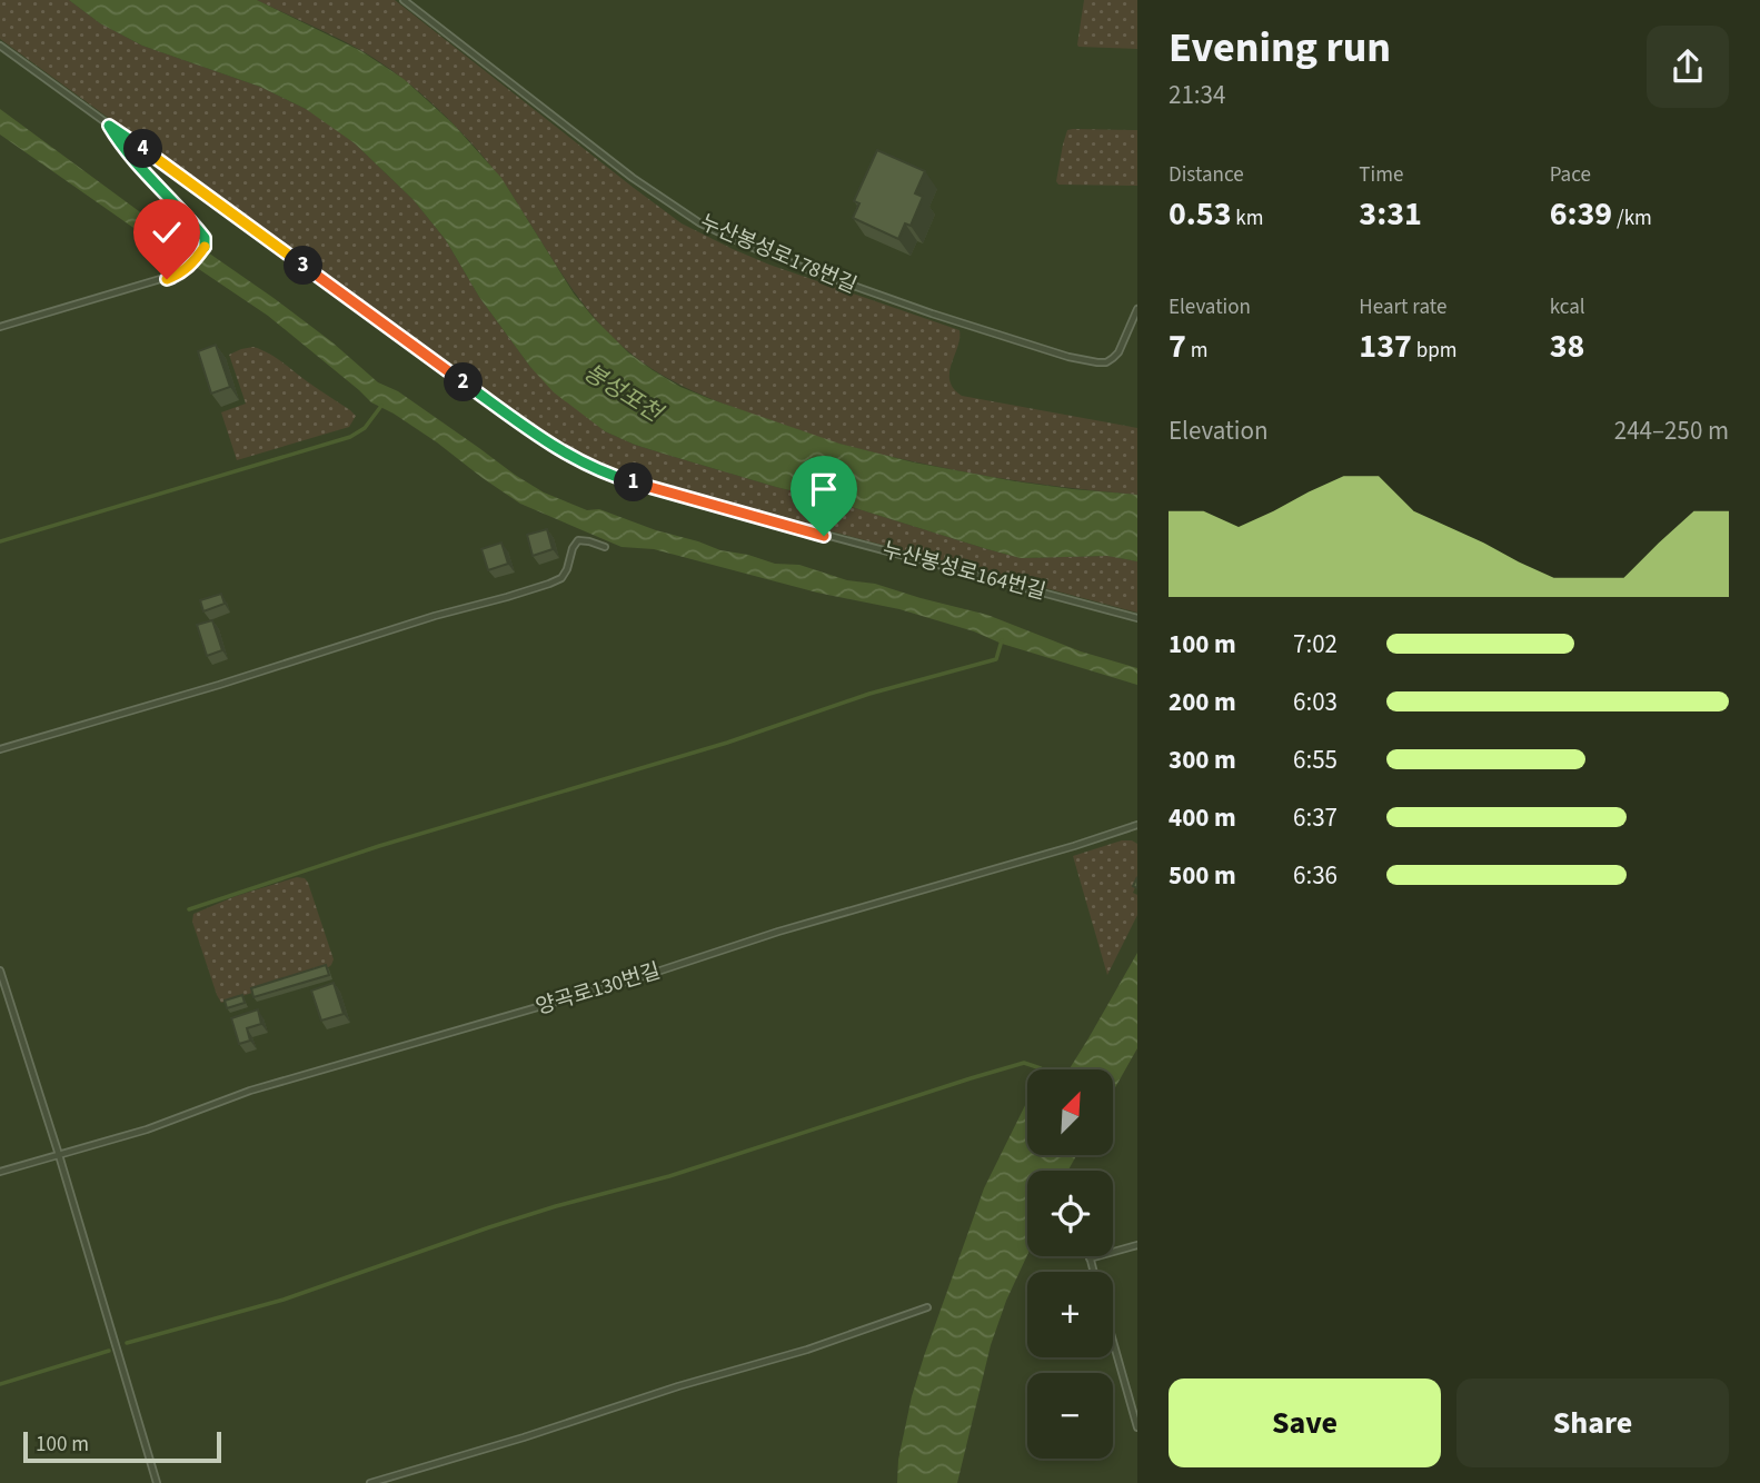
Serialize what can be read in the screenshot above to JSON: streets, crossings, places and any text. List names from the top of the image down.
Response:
{
  "streets": {
    "lane": ["누산봉성로178번길", "누산봉성로164번길", "양곡로130번길"]
  },
  "water": ["봉성포천"],
  "scale_bar": "100 m",
  "north": "top right",
  "page": {
    "heading": ["Evening run", "21:34"],
    "pins": [
      "4",
      "3",
      "2",
      "1"
    ],
    "stats": [
      ["Distance", "0.53 km"],
      ["Time", "3:31"],
      ["Pace", "6:39 /km"],
      ["Elevation", "7 m"],
      ["Heart rate", "137 bpm"],
      ["kcal", "38"]
    ],
    "chart": ["Elevation", "244–250 m"],
    "list": [
      {
        "name": "100 m",
        "note": "7:02"
      },
      {
        "name": "200 m",
        "note": "6:03"
      },
      {
        "name": "300 m",
        "note": "6:55"
      },
      {
        "name": "400 m",
        "note": "6:37"
      },
      {
        "name": "500 m",
        "note": "6:36"
      }
    ],
    "map_buttons": ["+", "−"],
    "buttons": ["Save", "Share"],
    "scale": "100 m"
  }
}
